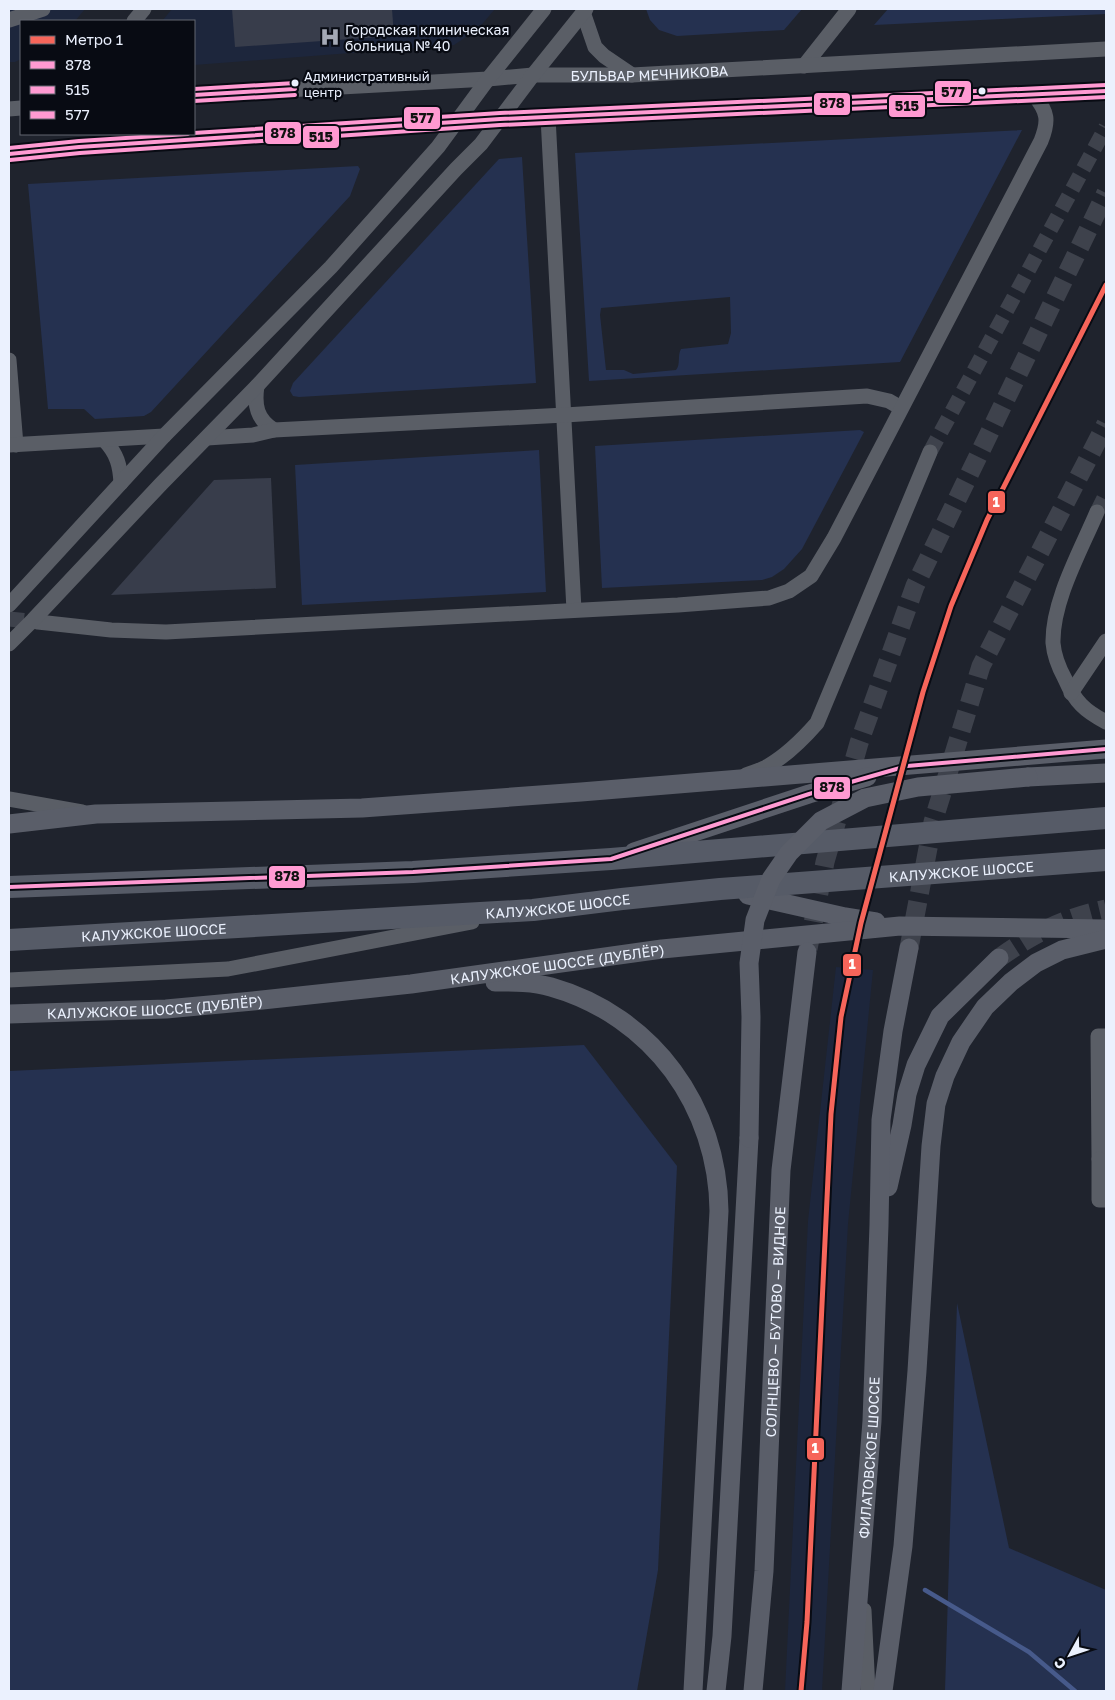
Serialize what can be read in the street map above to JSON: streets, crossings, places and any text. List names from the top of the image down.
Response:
{
  "streets": {
    "highway": ["КАЛУЖСКОЕ ШОССЕ"],
    "main road": ["КАЛУЖСКОЕ ШОССЕ (ДУБЛЁР)", "СОЛНЦЕВО — БУТОВО — ВИДНОЕ", "ФИЛАТОВСКОЕ ШОССЕ"],
    "street": ["БУЛЬВАР МЕЧНИКОВА"]
  },
  "places": {
    "hospital": ["Городская клиническая больница № 40"],
    "other": ["Административный центр"]
  },
  "lines": [
    "transit line 577",
    "transit line 878",
    "transit line 515",
    "metro line 1"
  ],
  "legend": [
    "Метро 1",
    "878",
    "515",
    "577"
  ],
  "north": "bottom left"
}
